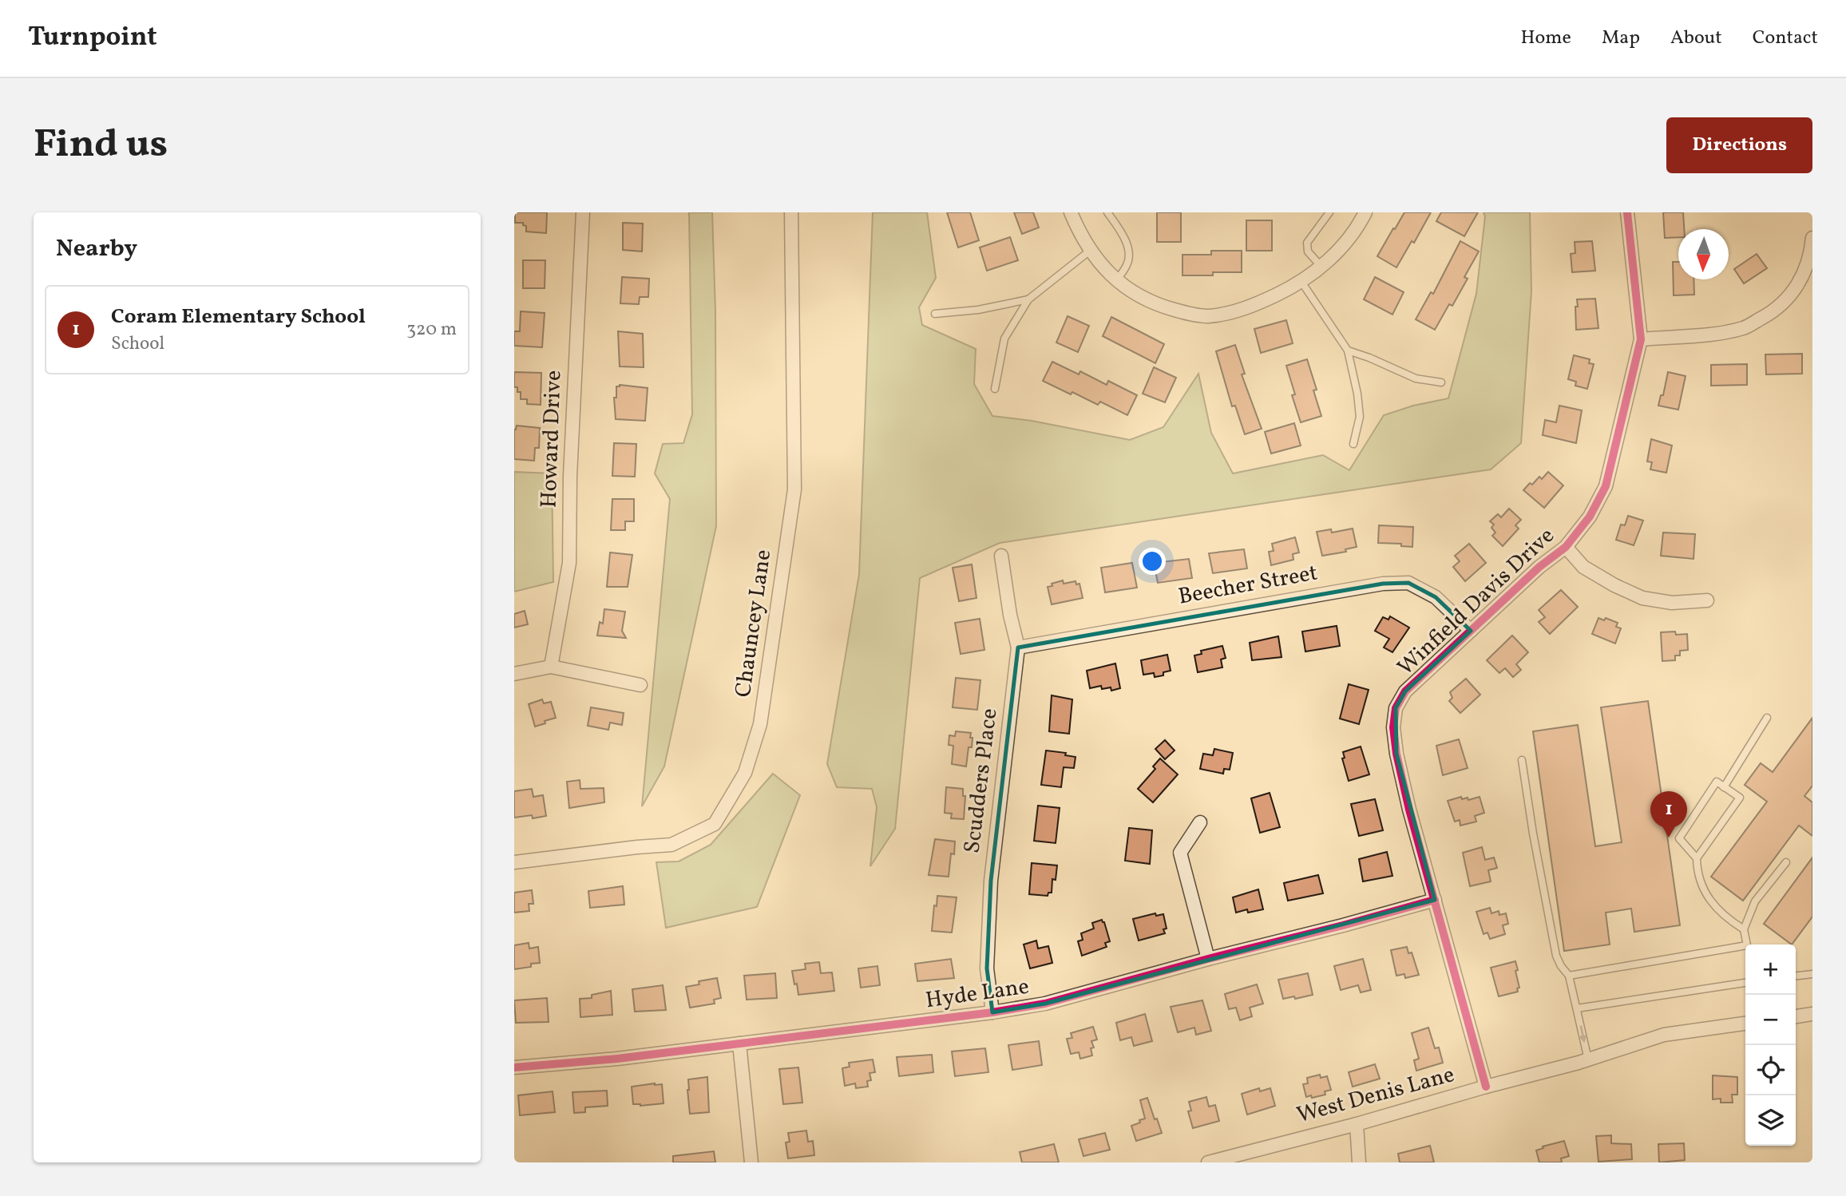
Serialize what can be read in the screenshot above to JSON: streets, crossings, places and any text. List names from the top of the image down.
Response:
{
  "streets": {
    "street": [
      "Howard Drive",
      "Beecher Street",
      "Winfield Davis Drive",
      "Chauncey Lane",
      "Scudders Place",
      "Hyde Lane",
      "West Denis Lane"
    ]
  },
  "crossings": [
    ["Beecher Street", "Winfield Davis Drive"],
    ["Beecher Street", "Scudders Place"],
    ["Winfield Davis Drive", "Hyde Lane"],
    ["Winfield Davis Drive", "West Denis Lane"],
    ["Scudders Place", "Hyde Lane"]
  ],
  "north": "bottom",
  "page": {
    "header": "Turnpoint",
    "nav": [
      "Home",
      "Map",
      "About",
      "Contact"
    ],
    "buttons": "Directions",
    "title": "Find us",
    "heading": "Nearby",
    "list": [
      {
        "mark": "1",
        "name": "Coram Elementary School",
        "note": "School",
        "value": "320 m"
      }
    ],
    "pins": "1",
    "map_buttons": ["+", "−"]
  }
}
